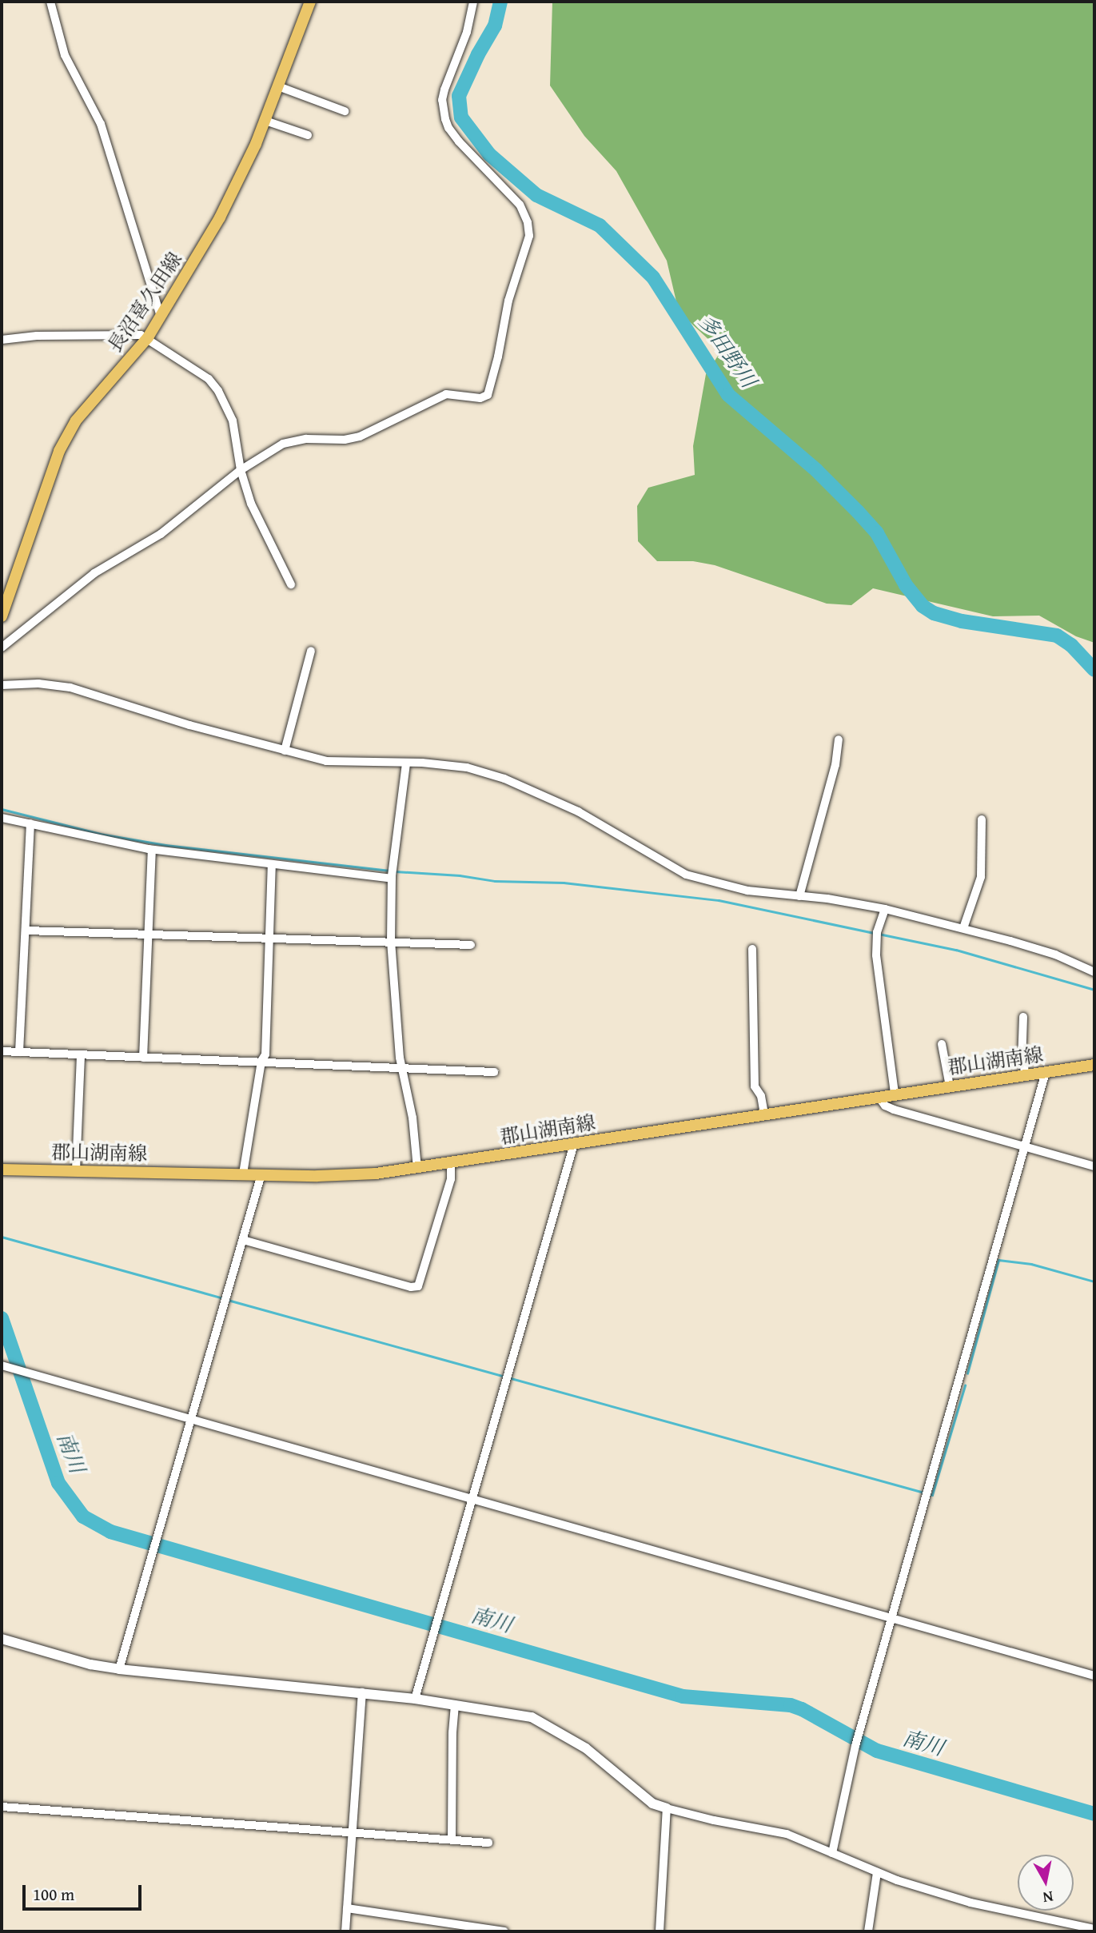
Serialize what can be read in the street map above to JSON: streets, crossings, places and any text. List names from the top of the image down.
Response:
{
  "streets": {
    "main road": ["長沼喜久田線", "郡山湖南線"]
  },
  "water": ["多田野川", "南川"],
  "scale_bar": "100 m",
  "north": "bottom"
}
